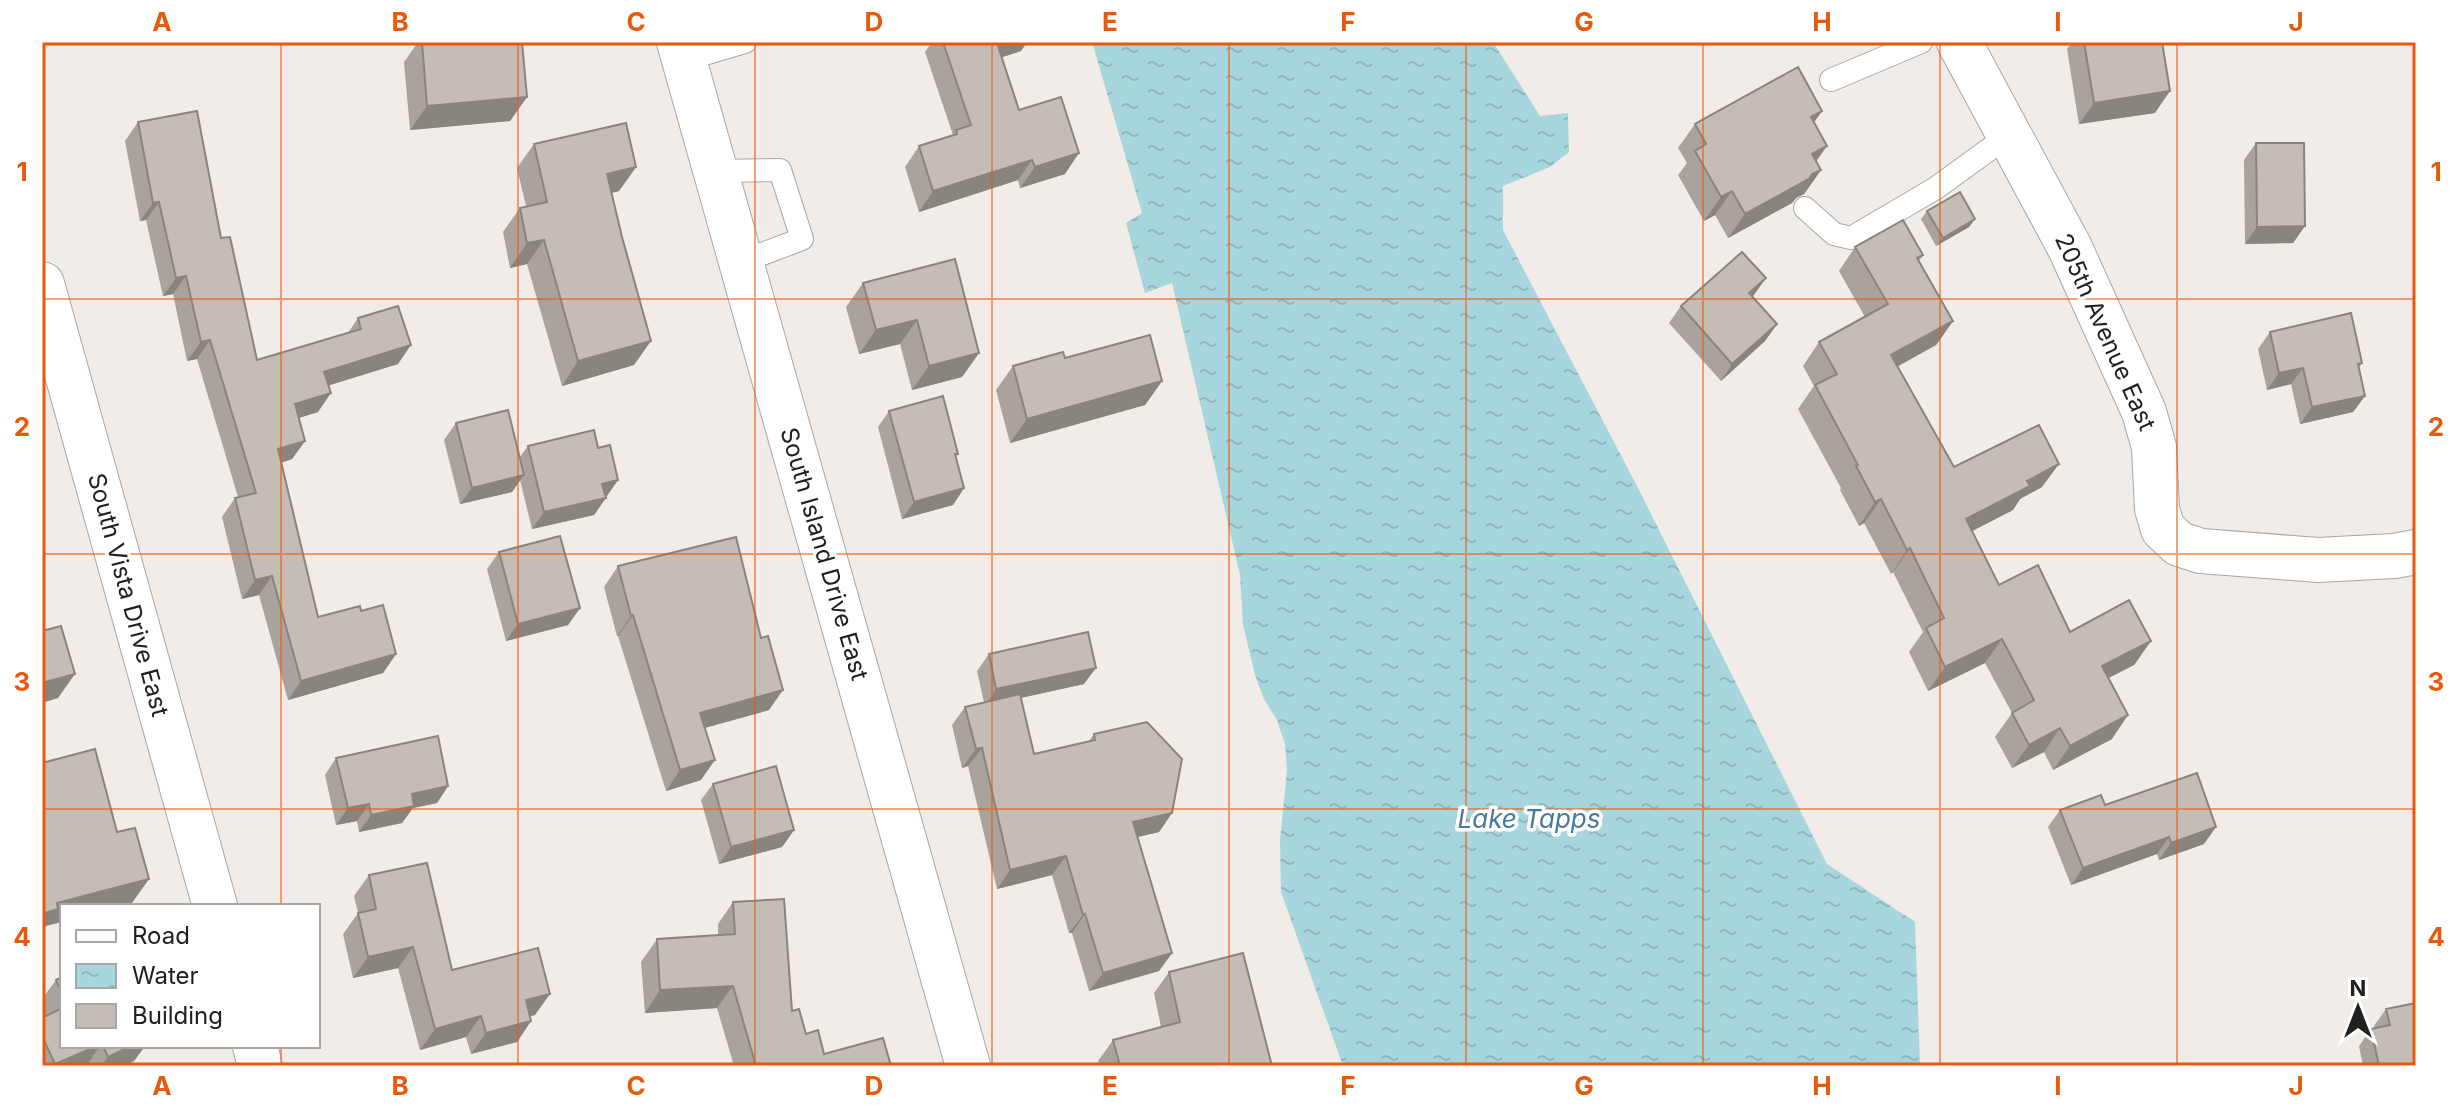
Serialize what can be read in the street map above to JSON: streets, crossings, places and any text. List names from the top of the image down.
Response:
{
  "streets": {
    "street": ["205th Avenue East", "South Island Drive East", "South Vista Drive East"]
  },
  "water": ["Lake Tapps"],
  "legend": ["Road", "Water", "Building"],
  "north": "top",
  "grid": {
    "columns": [
      "A",
      "B",
      "C",
      "D",
      "E",
      "F",
      "G",
      "H",
      "I",
      "J"
    ],
    "rows": [
      "1",
      "2",
      "3",
      "4"
    ]
  }
}
